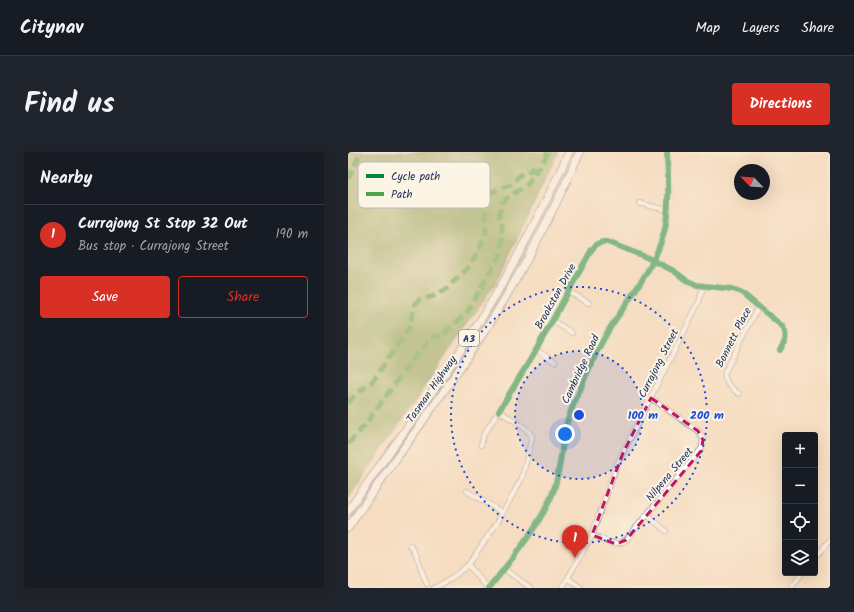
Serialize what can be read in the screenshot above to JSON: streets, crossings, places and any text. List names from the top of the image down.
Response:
{
  "streets": {
    "highway": ["A3", "Tasman Highway"],
    "main road": ["Cambridge Road"],
    "street": [
      "Brookston Drive",
      "Bonnett Place",
      "Currajong Street",
      "Nilpena Street"
    ]
  },
  "crossings": [
    ["Brookston Drive", "Cambridge Road"],
    ["Currajong Street", "Nilpena Street"]
  ],
  "legend": ["Cycle path", "Path"],
  "north": "top left",
  "page": {
    "header": "Citynav",
    "nav": ["Map", "Layers", "Share"],
    "title": "Find us",
    "buttons": [
      "Directions",
      ["Save", "Share"]
    ],
    "heading": "Nearby",
    "list": [
      {
        "mark": "1",
        "name": "Currajong St Stop 32 Out",
        "note": "Bus stop · Currajong Street",
        "value": "190 m"
      }
    ],
    "map_buttons": ["+", "−"],
    "pins": "1"
  },
  "rings": ["100 m", "200 m"]
}
